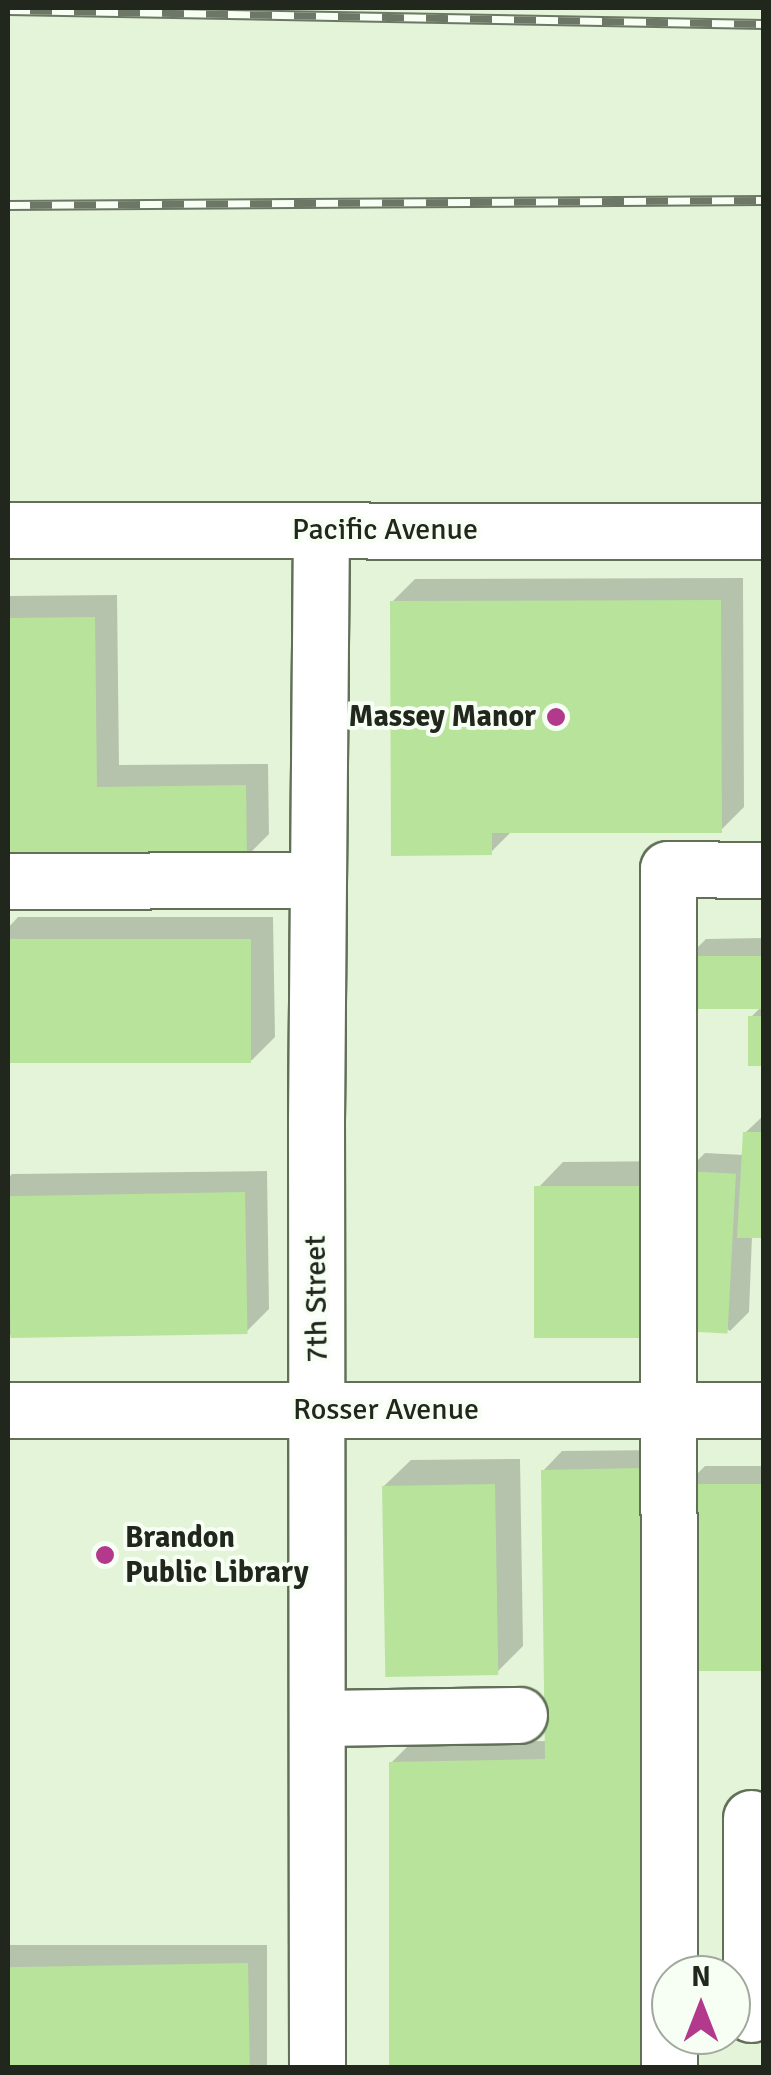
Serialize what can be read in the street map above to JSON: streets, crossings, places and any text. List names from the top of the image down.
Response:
{
  "streets": {
    "street": ["Pacific Avenue", "7th Street", "Rosser Avenue"]
  },
  "crossings": [
    ["Pacific Avenue", "7th Street"],
    ["7th Street", "Rosser Avenue"]
  ],
  "places": ["Massey Manor", "Brandon Public Library"],
  "north": "top"
}
